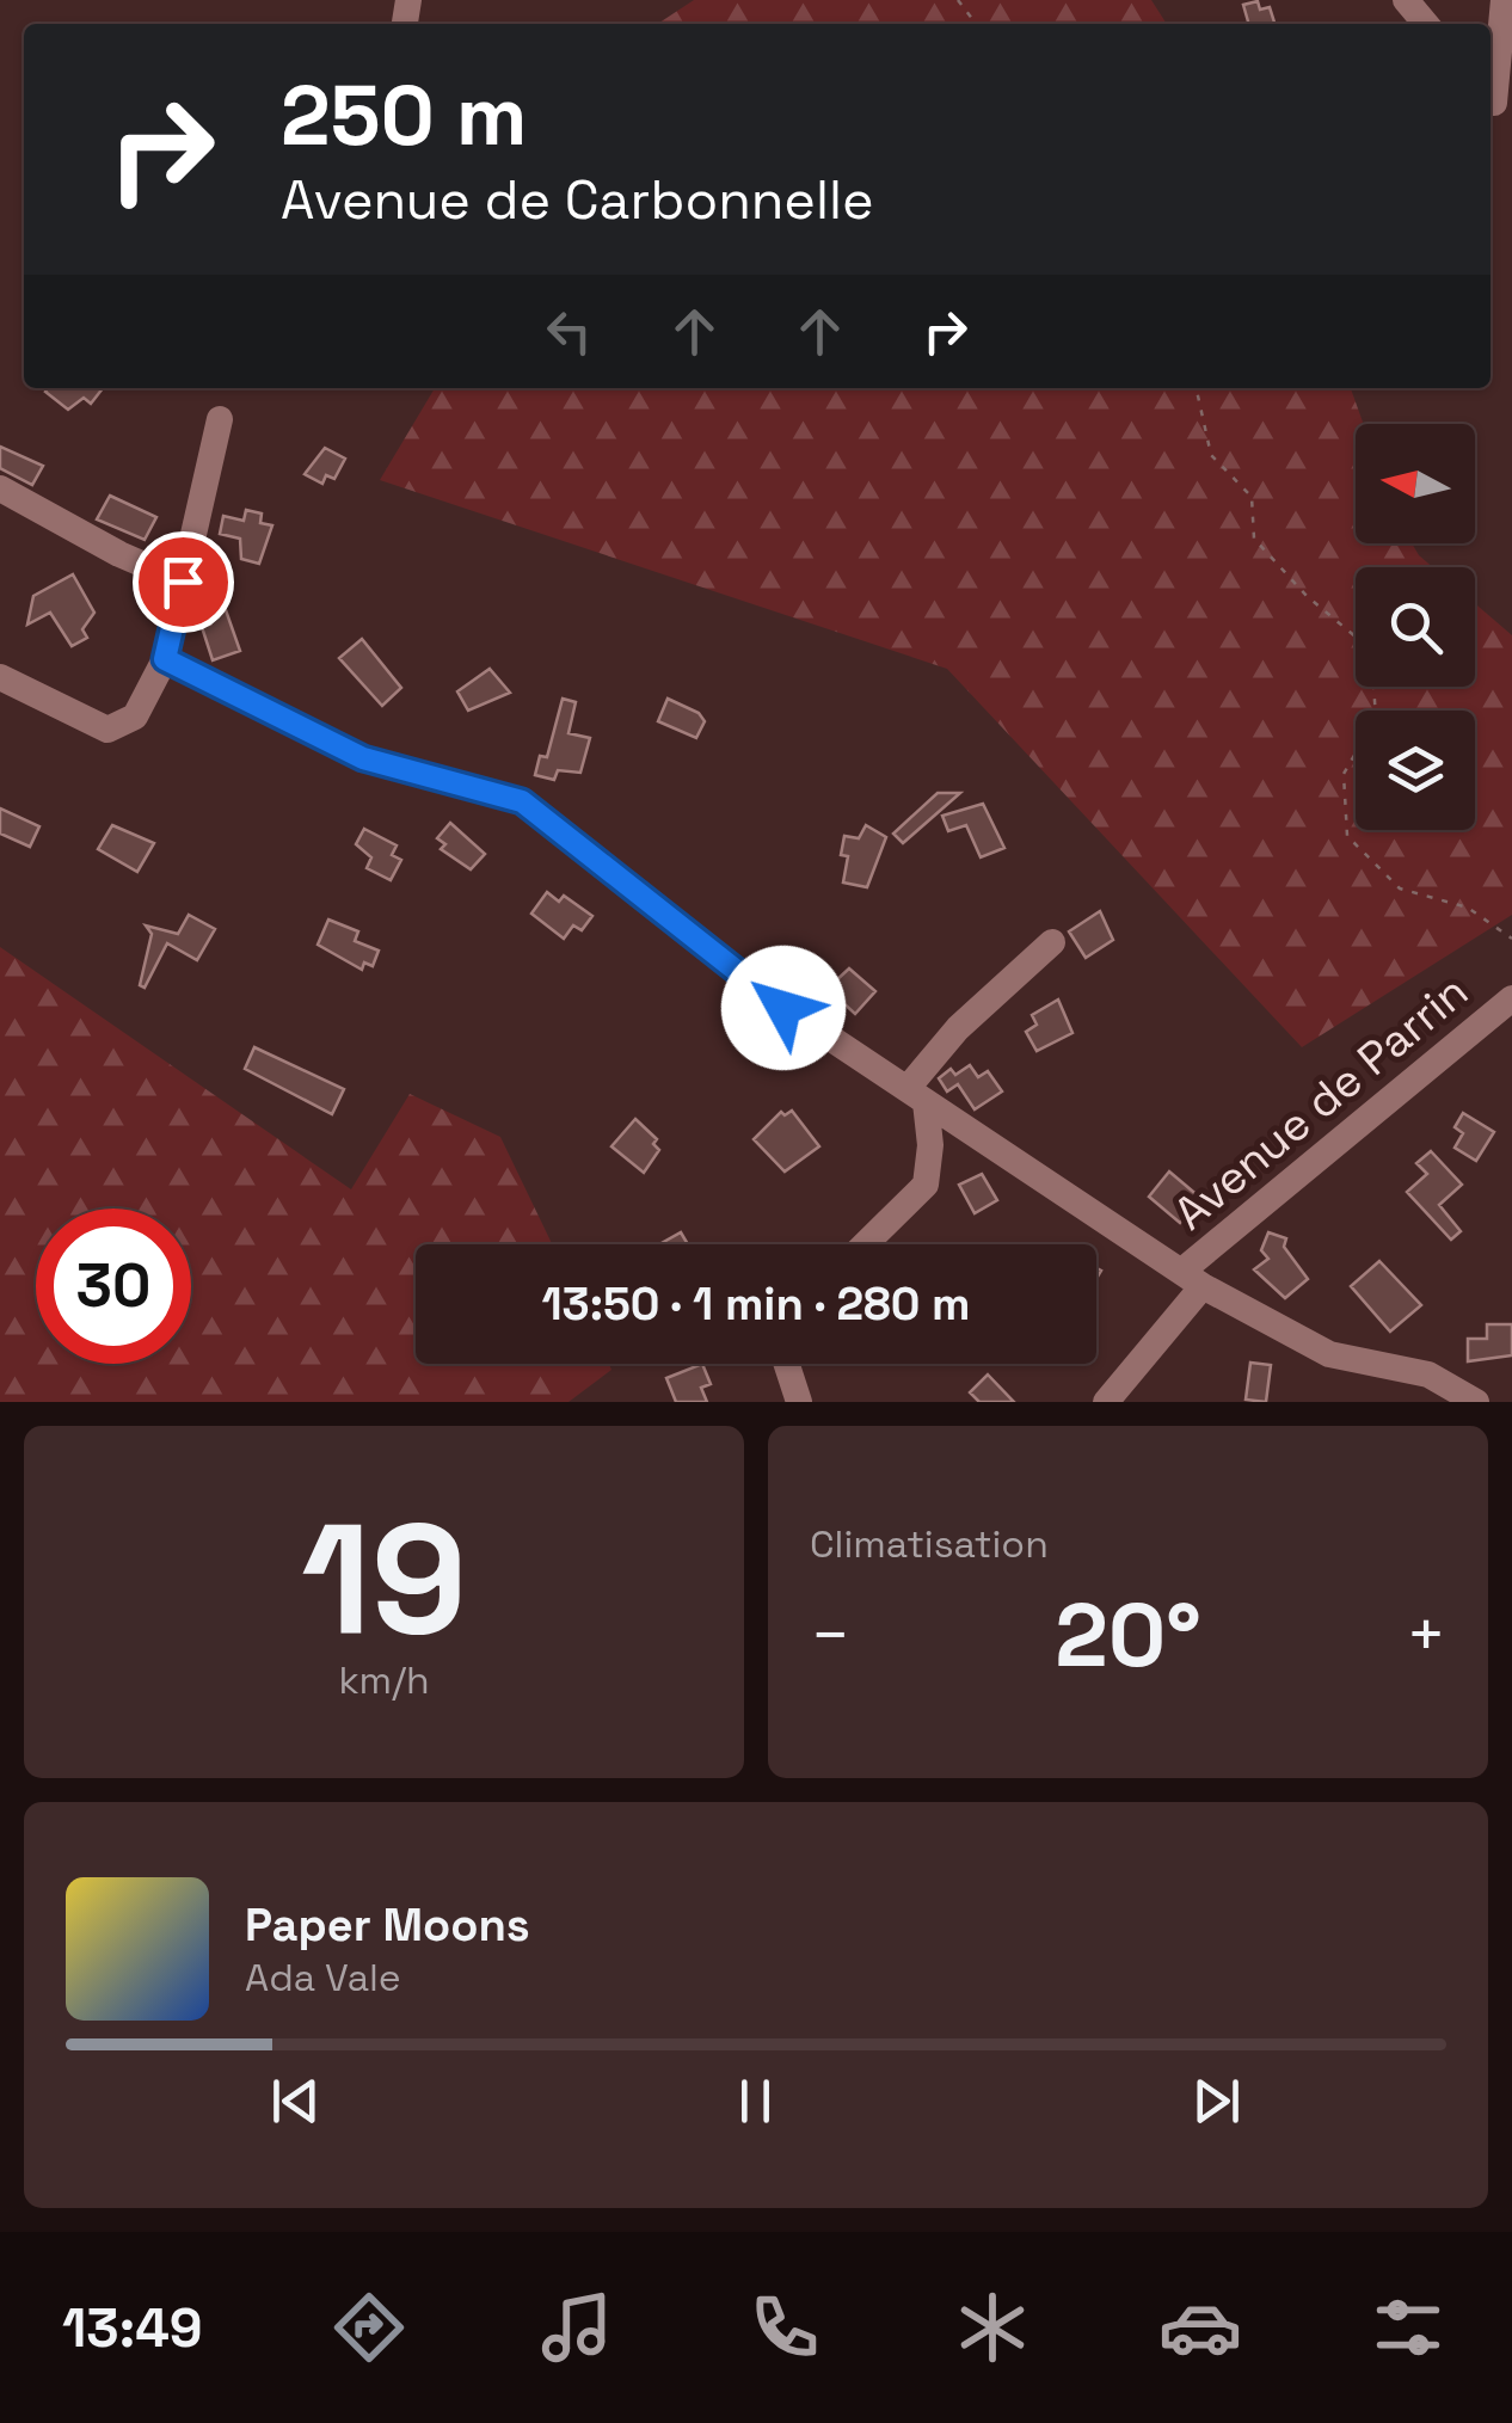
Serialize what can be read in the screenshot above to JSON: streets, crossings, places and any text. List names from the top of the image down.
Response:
{
  "streets": {
    "street": ["Avenue de Parrin"]
  },
  "north": "left",
  "page": {
    "turn": ["250 m", "Avenue de Carbonnelle"],
    "limit": "30",
    "trip": "13:50 · 1 min · 280 m",
    "tile": [
      ["19", "km/h"],
      "Climatisation"
    ],
    "heat": ["−", "20°", "+"],
    "song": ["Paper Moons", "Ada Vale"],
    "tabs": "13:49"
  }
}
